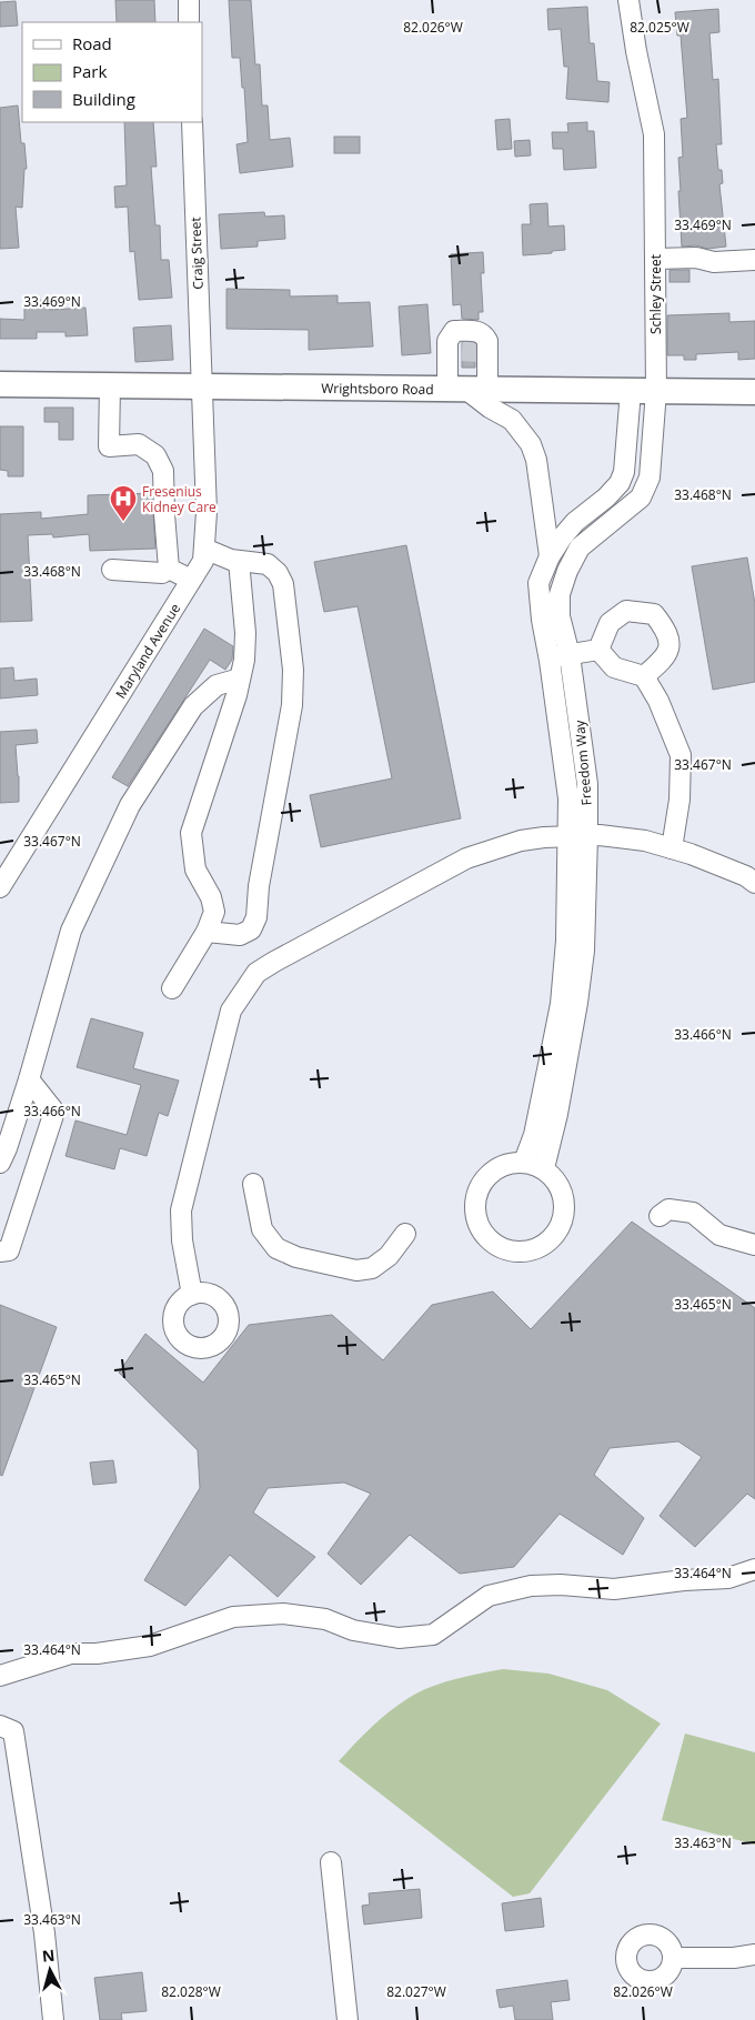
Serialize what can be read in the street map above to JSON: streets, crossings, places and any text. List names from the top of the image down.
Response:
{
  "streets": {
    "main road": ["Wrightsboro Road"],
    "street": [
      "Craig Street",
      "Schley Street",
      "Maryland Avenue",
      "Freedom Way"
    ]
  },
  "crossings": [
    ["Craig Street", "Wrightsboro Road"],
    ["Craig Street", "Maryland Avenue"],
    ["Schley Street", "Wrightsboro Road"],
    ["Schley Street", "Freedom Way"],
    ["Wrightsboro Road", "Maryland Avenue"],
    ["Wrightsboro Road", "Freedom Way"]
  ],
  "places": {
    "hospital": ["Fresenius Kidney Care"]
  },
  "legend": ["Road", "Park", "Building"],
  "north": "top",
  "coordinates": [
    "82.026°W",
    "82.025°W",
    "33.469°N",
    "33.468°N",
    "33.467°N",
    "33.466°N",
    "33.465°N",
    "33.464°N",
    "33.463°N",
    "82.028°W",
    "82.027°W"
  ]
}
